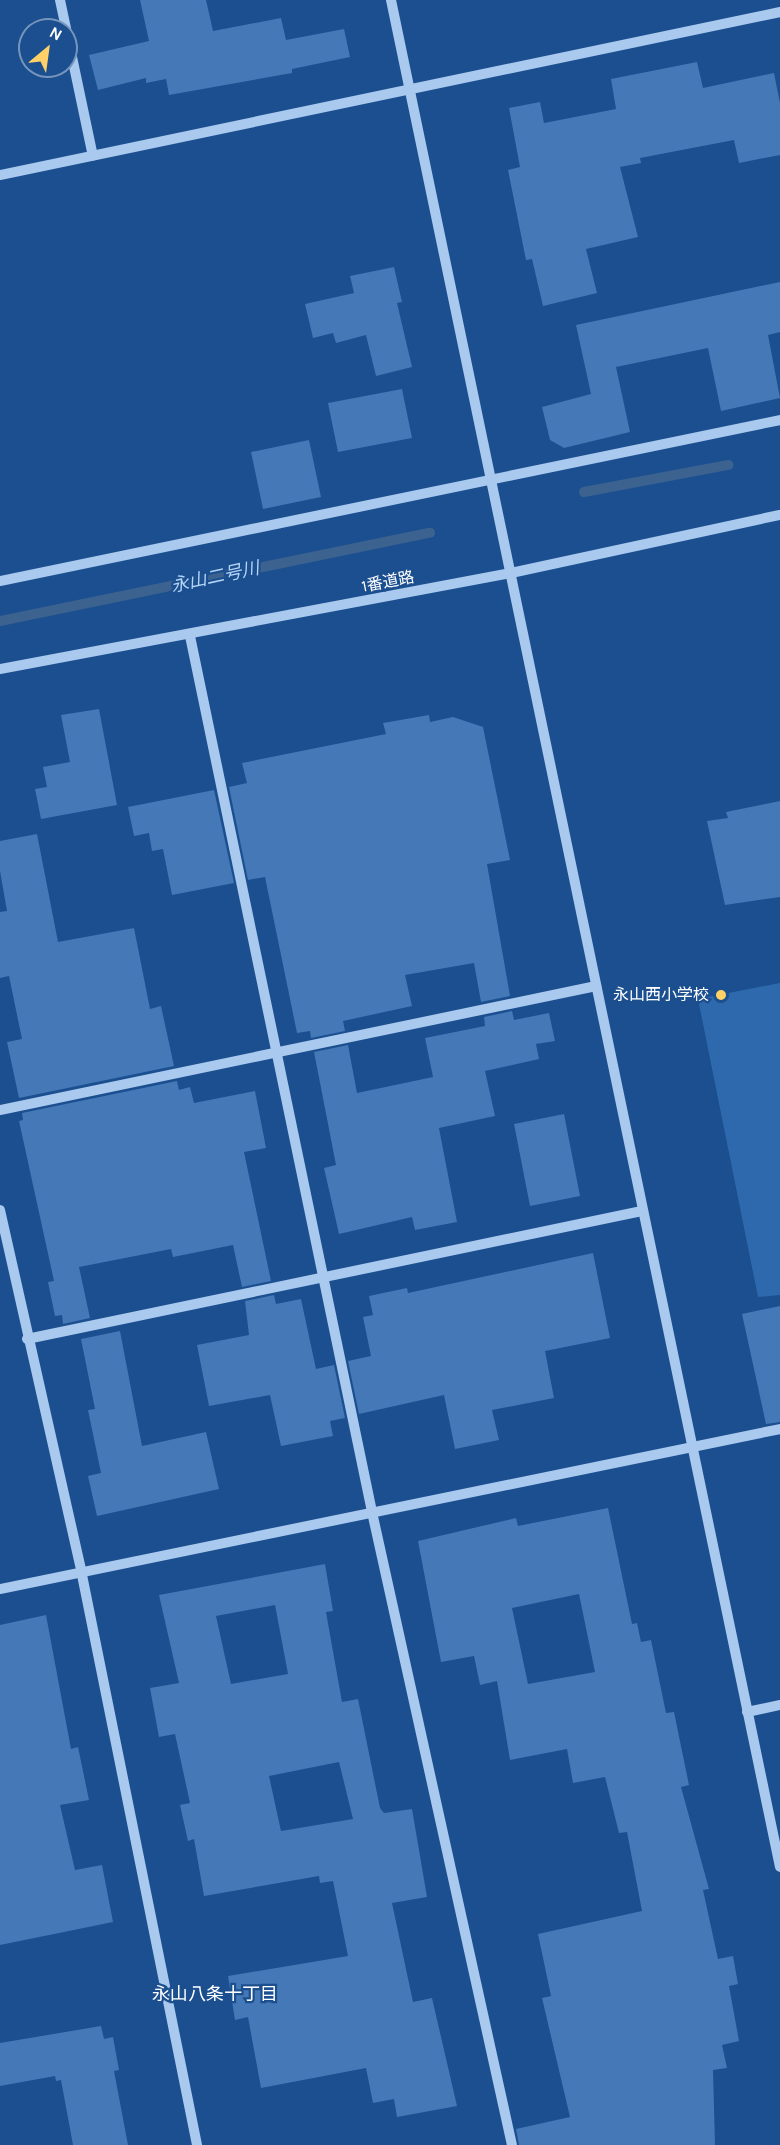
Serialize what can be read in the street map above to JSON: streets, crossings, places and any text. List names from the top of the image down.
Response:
{
  "streets": {
    "street": ["1番道路"]
  },
  "districts": ["永山八条十丁目"],
  "water": ["永山二号川"],
  "places": ["永山西小学校"],
  "north": "top right"
}
